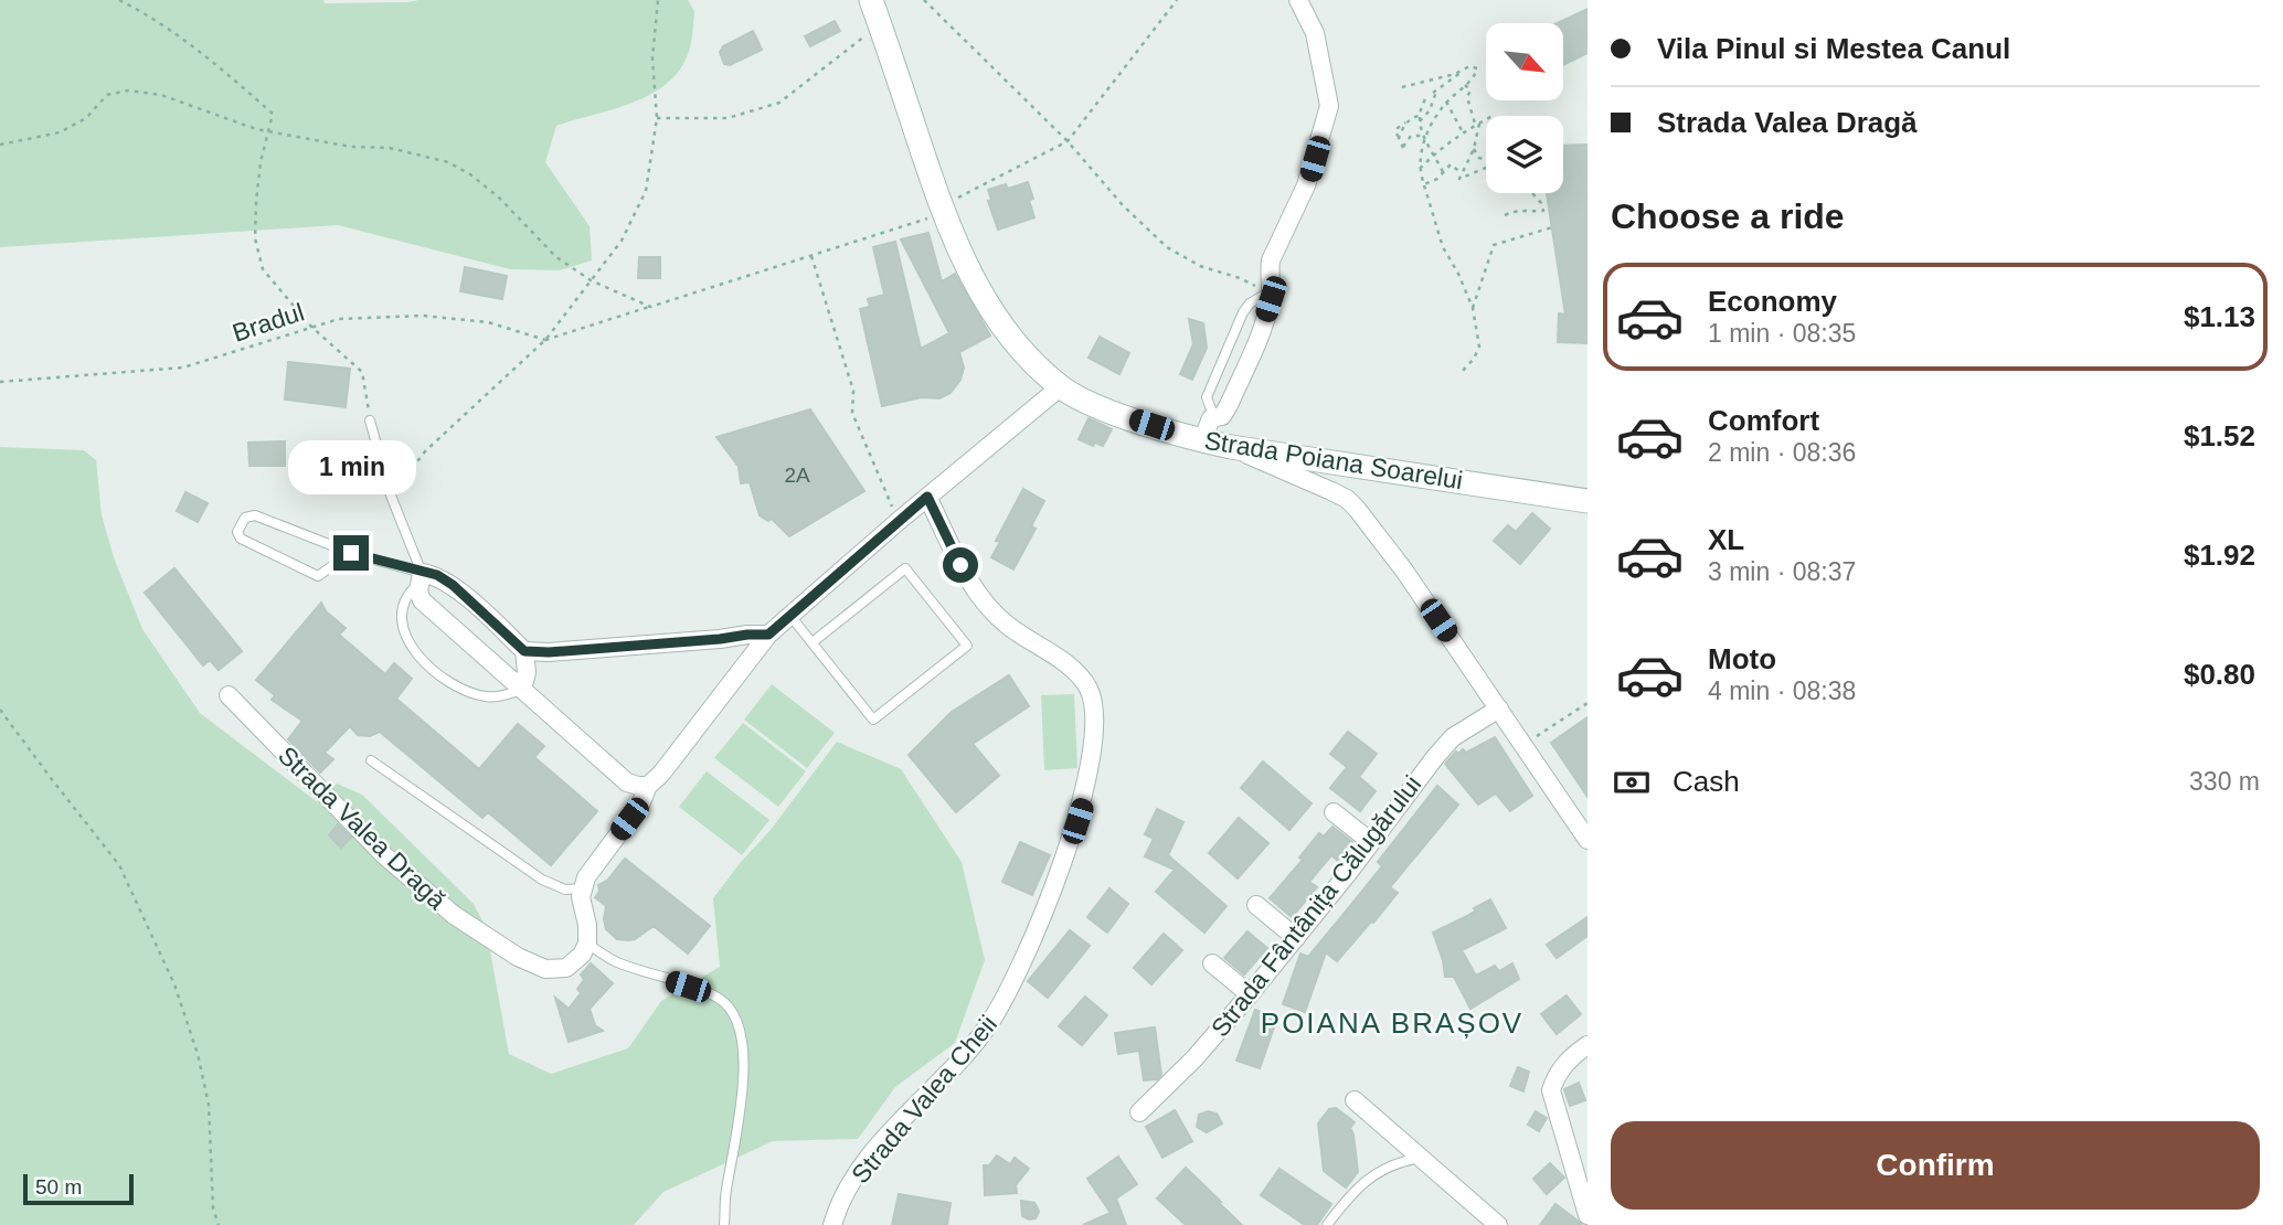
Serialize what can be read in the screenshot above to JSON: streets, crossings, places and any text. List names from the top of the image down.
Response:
{
  "streets": {
    "street": [
      "Strada Poiana Soarelui",
      "Strada Valea Dragă",
      "Strada Fântânița Călugărului",
      "Strada Valea Cheii"
    ],
    "path": ["Bradul"]
  },
  "districts": ["POIANA BRAȘOV"],
  "house_numbers": ["2A"],
  "scale_bar": "50 m",
  "north": "bottom right",
  "page": {
    "banner": ["Vila Pinul si Mestea Canul", "Strada Valea Dragă"],
    "heading": "Choose a ride",
    "list": [
      {
        "name": "Economy",
        "note": "1 min · 08:35",
        "value": "$1.13"
      },
      {
        "name": "Comfort",
        "note": "2 min · 08:36",
        "value": "$1.52"
      },
      {
        "name": "XL",
        "note": "3 min · 08:37",
        "value": "$1.92"
      },
      {
        "name": "Moto",
        "note": "4 min · 08:38",
        "value": "$0.80"
      }
    ],
    "bubble": "1 min",
    "pay": ["Cash", "330 m"],
    "buttons": "Confirm",
    "scale": "50 m"
  }
}
